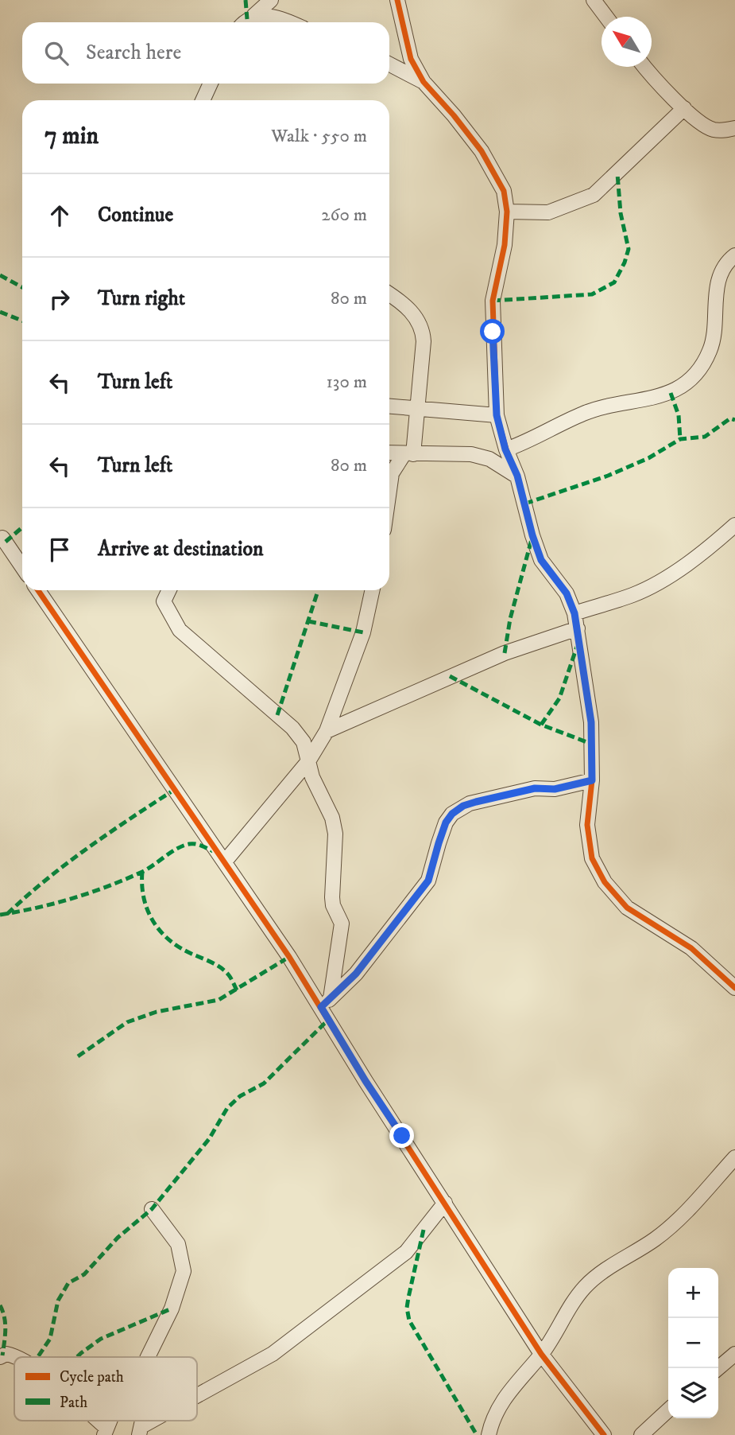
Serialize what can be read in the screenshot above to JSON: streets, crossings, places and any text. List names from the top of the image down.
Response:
{
  "legend": ["Cycle path", "Path"],
  "north": "top left",
  "page": {
    "search": "Search here",
    "heading": ["7 min", "Walk · 550 m"],
    "list": [
      ["Continue", "260 m"],
      ["Turn right", "80 m"],
      ["Turn left", "130 m"],
      ["Turn left", "80 m"],
      "Arrive at destination"
    ],
    "map_buttons": ["+", "−"]
  }
}
